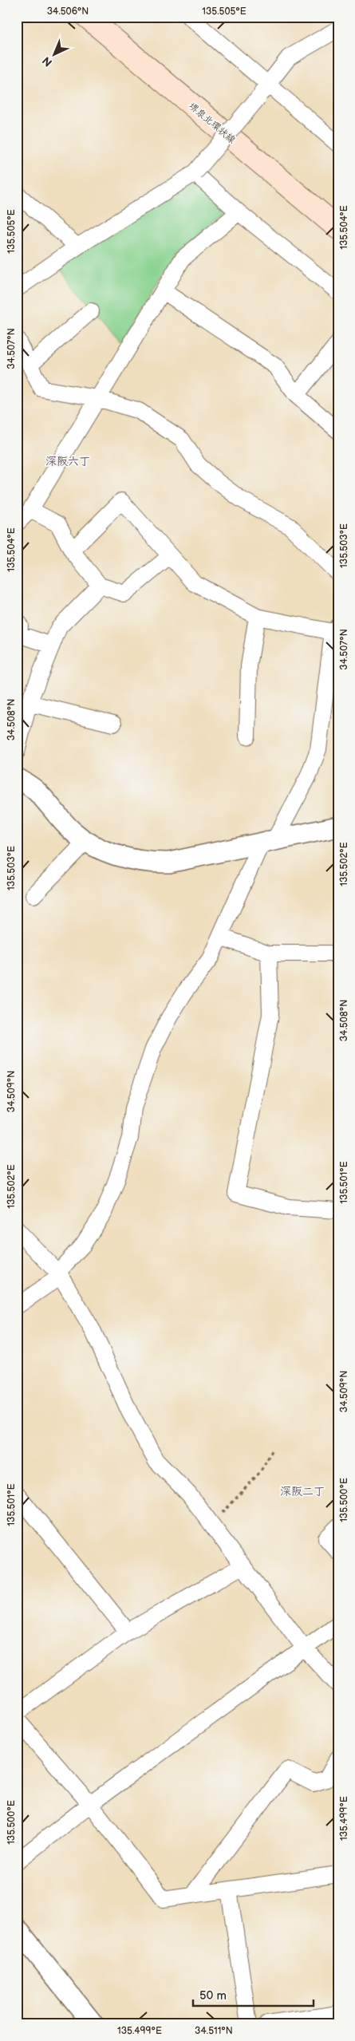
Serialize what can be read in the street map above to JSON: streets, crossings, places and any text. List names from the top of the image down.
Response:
{
  "streets": {
    "main road": ["堺泉北環状線"]
  },
  "districts": ["深阪六丁", "深阪二丁"],
  "scale_bar": "50 m",
  "north": "bottom left",
  "coordinates": [
    "34.506°N",
    "135.505°E",
    "135.504°E",
    "34.507°N",
    "135.503°E",
    "34.508°N",
    "135.502°E",
    "34.509°N",
    "135.501°E",
    "135.500°E",
    "135.499°E",
    "34.511°N"
  ]
}
